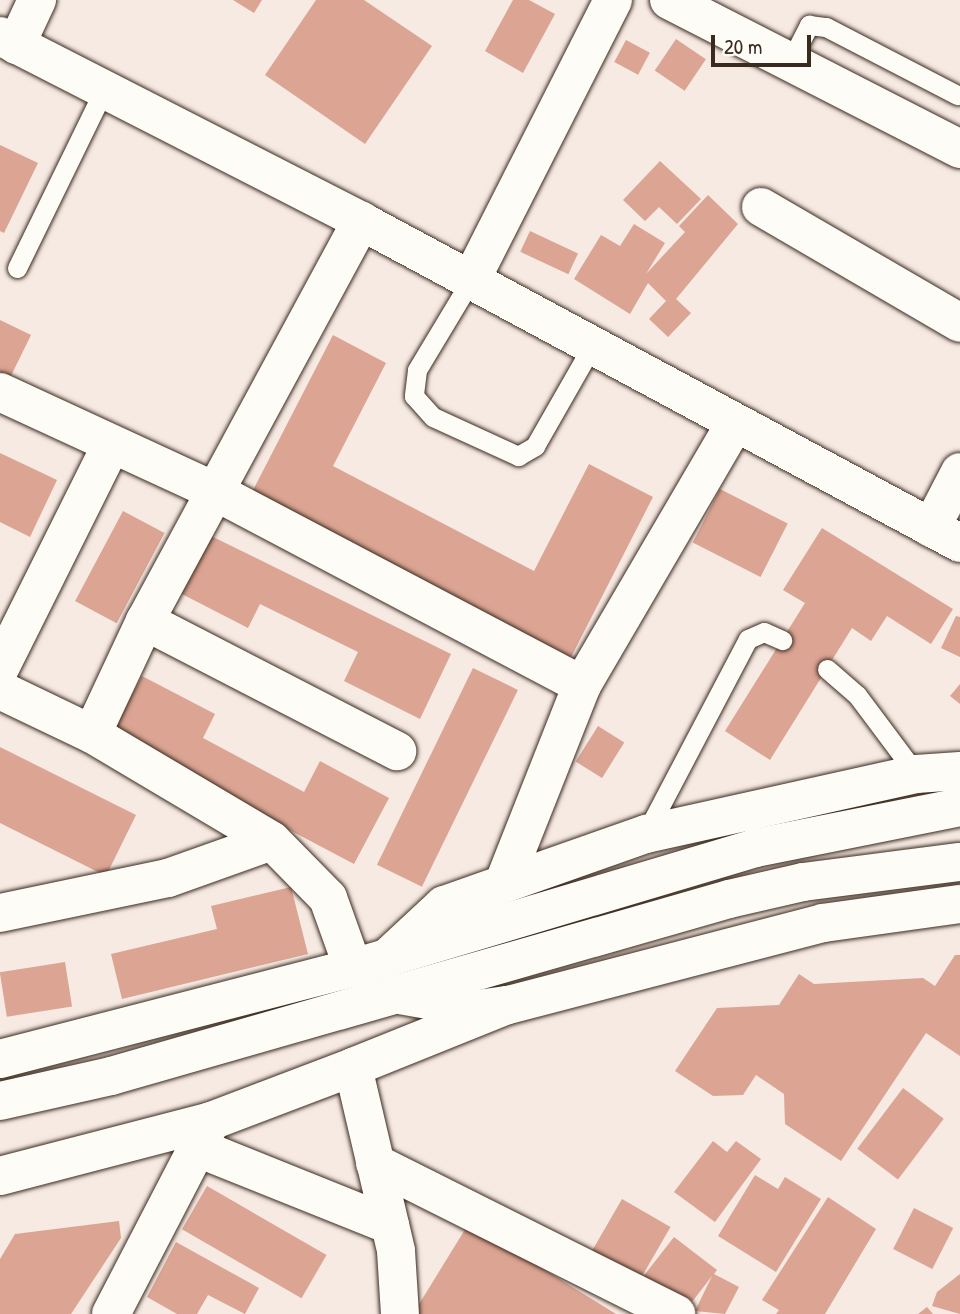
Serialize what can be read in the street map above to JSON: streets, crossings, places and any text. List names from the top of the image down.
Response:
{
  "scale_bar": "20 m"
}
